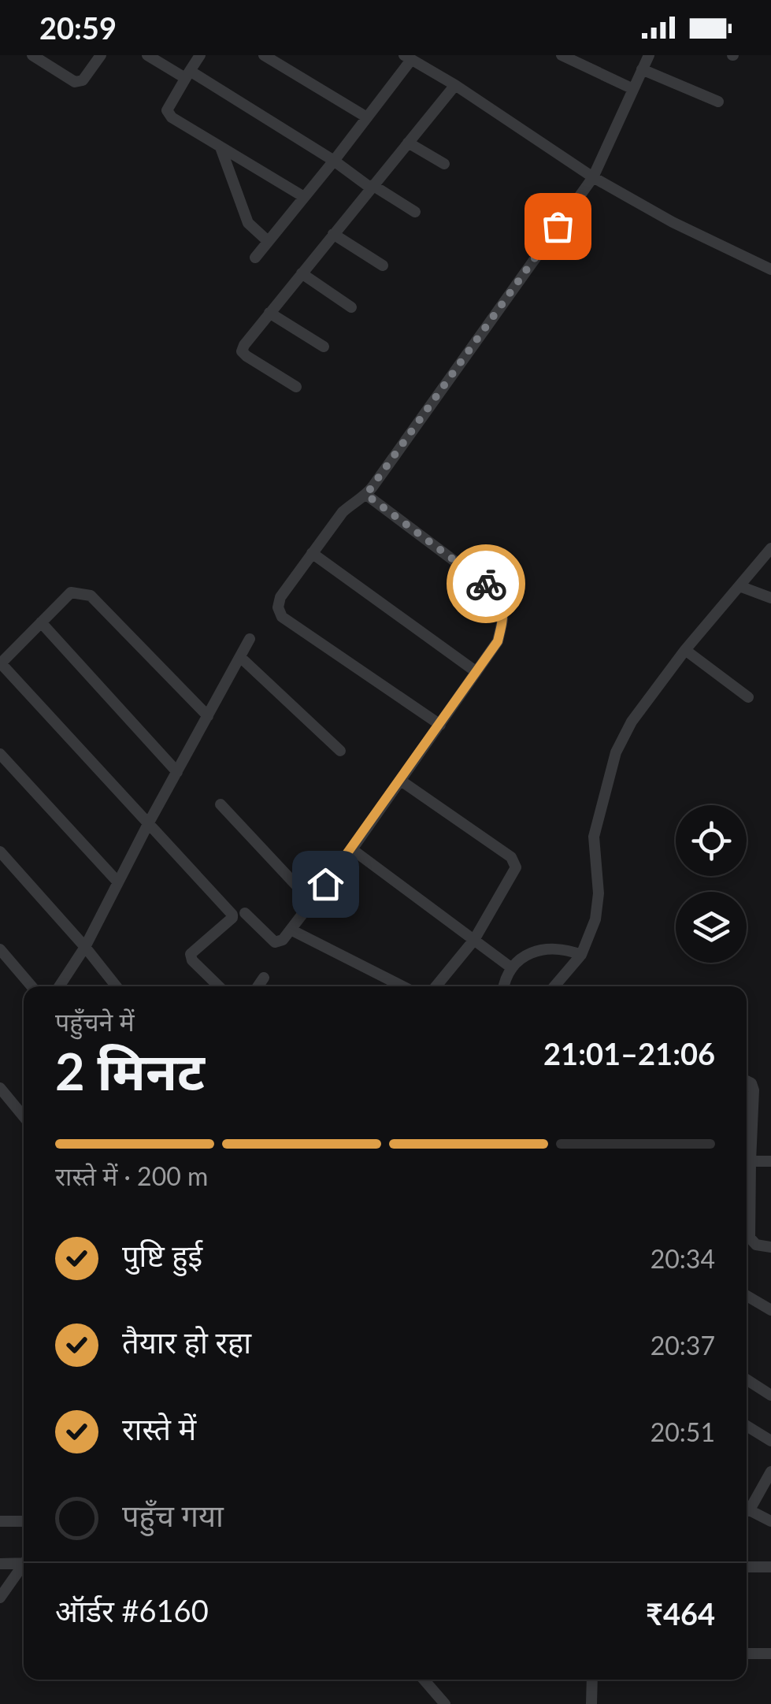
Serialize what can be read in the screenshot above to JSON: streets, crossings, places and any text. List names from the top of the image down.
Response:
{
  "page": {
    "status": "20:59",
    "heading": ["2 मिनट", "पहुँचने में", "21:01–21:06"],
    "panel": ["ऑर्डर #6160", "₹464"],
    "bar": "रास्ते में · 200 m",
    "list": [
      ["पुष्टि हुई", "20:34"],
      ["तैयार हो रहा", "20:37"],
      ["रास्ते में", "20:51"],
      "पहुँच गया"
    ]
  }
}
